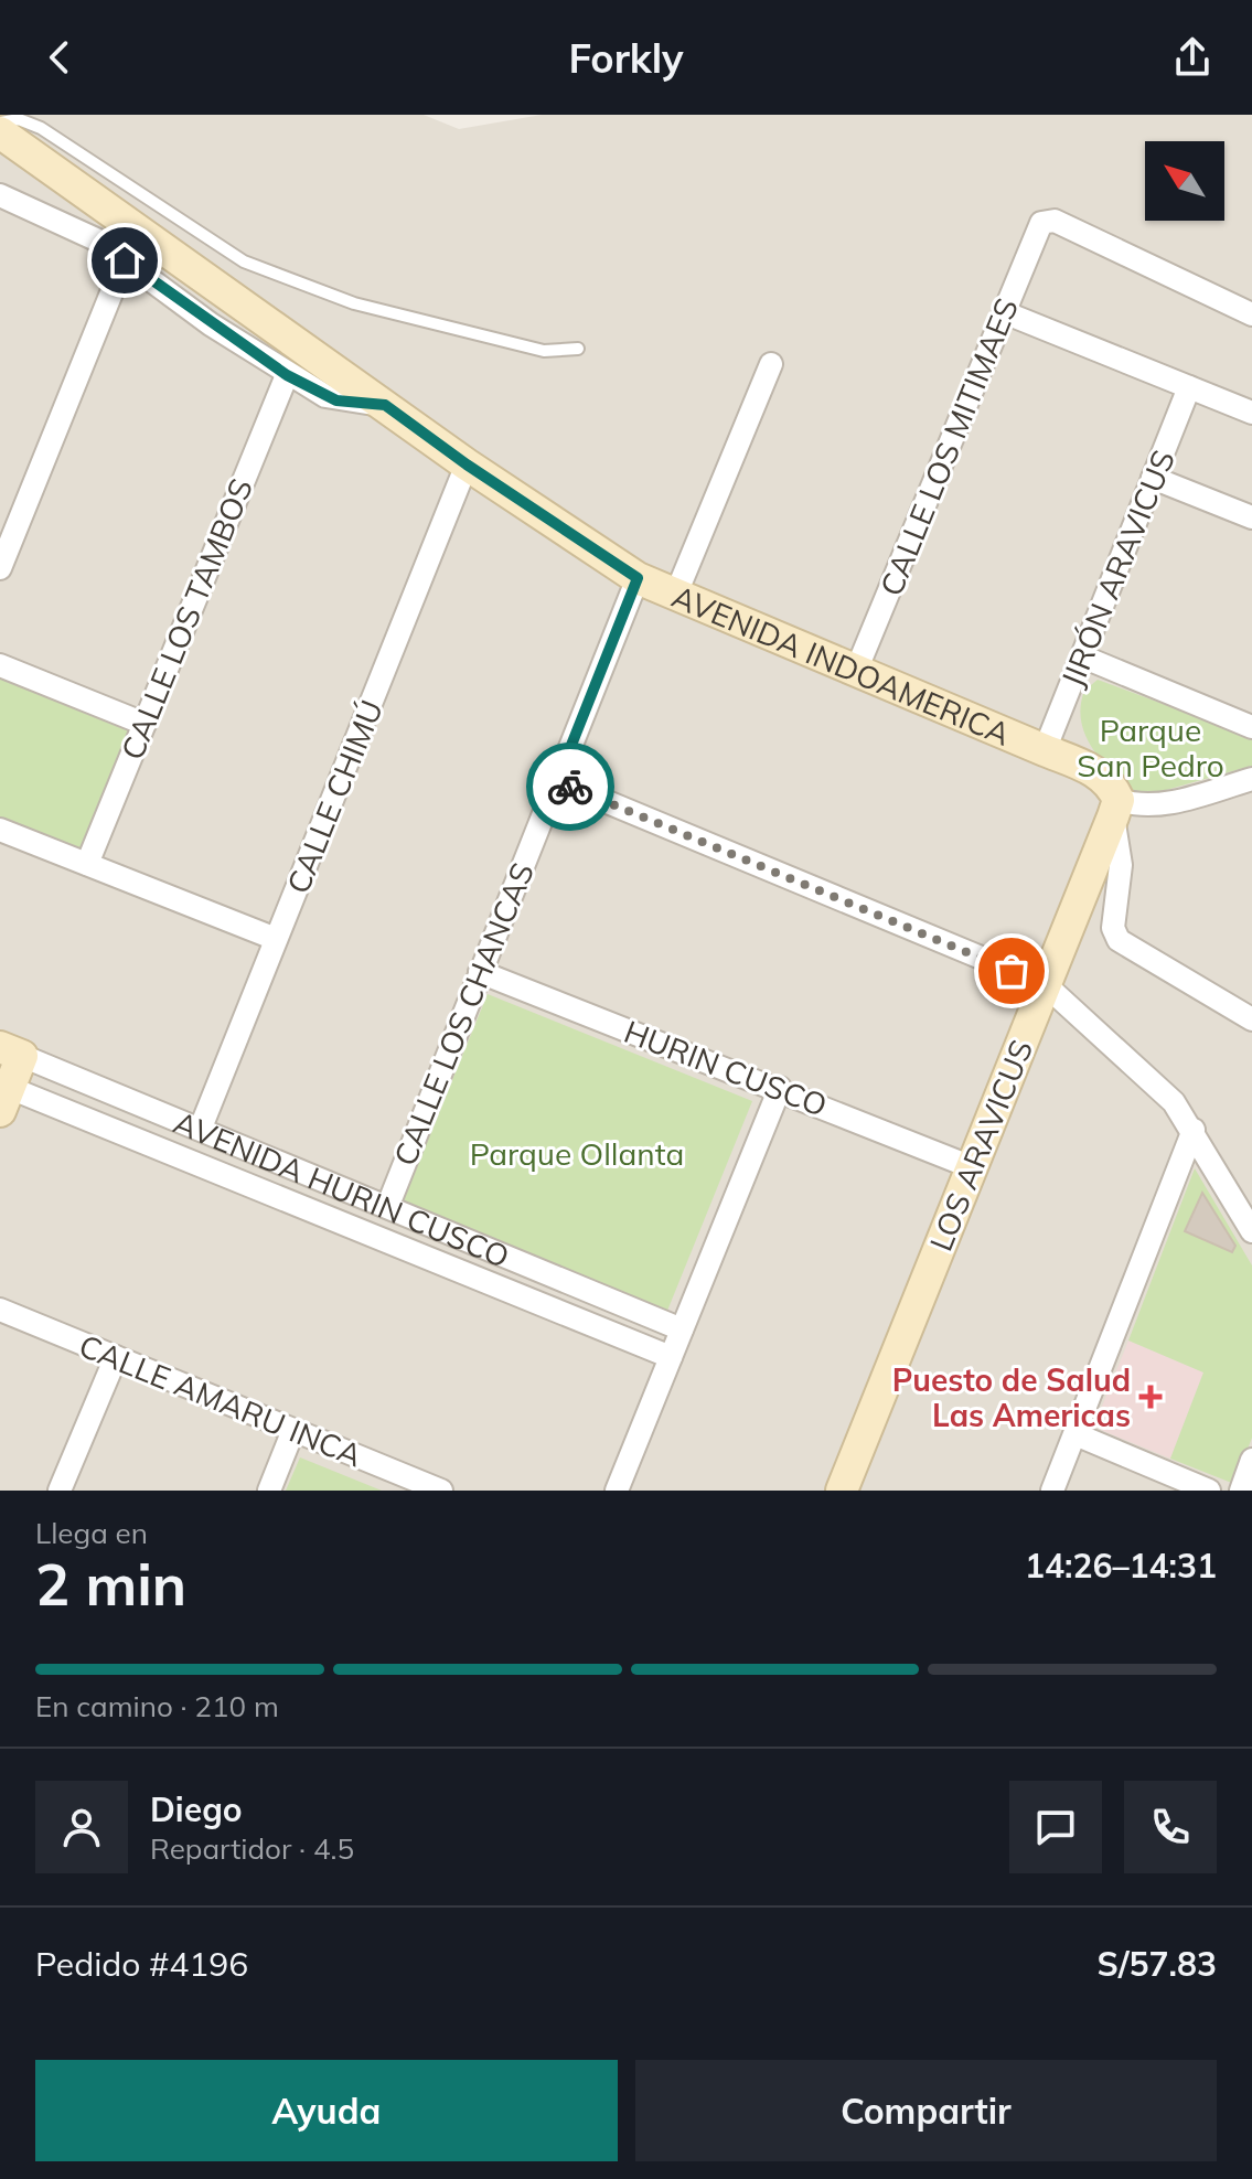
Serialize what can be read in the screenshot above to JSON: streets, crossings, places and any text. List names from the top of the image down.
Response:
{
  "streets": {
    "street": [
      "CALLE LOS MITIMAES",
      "JIRÓN ARAVICUS",
      "CALLE LOS TAMBOS",
      "AVENIDA INDOAMERICA",
      "CALLE CHIMÚ",
      "CALLE LOS CHANCAS",
      "HURIN CUSCO",
      "LOS ARAVICUS",
      "AVENIDA HURIN CUSCO",
      "CALLE AMARU INCA"
    ]
  },
  "crossings": [
    ["CALLE LOS MITIMAES", "AVENIDA INDOAMERICA"],
    ["JIRÓN ARAVICUS", "AVENIDA INDOAMERICA"],
    ["AVENIDA INDOAMERICA", "CALLE CHIMÚ"],
    ["AVENIDA INDOAMERICA", "CALLE LOS CHANCAS"],
    ["AVENIDA INDOAMERICA", "LOS ARAVICUS"],
    ["CALLE CHIMÚ", "AVENIDA HURIN CUSCO"],
    ["CALLE LOS CHANCAS", "HURIN CUSCO"],
    ["CALLE LOS CHANCAS", "AVENIDA HURIN CUSCO"],
    ["HURIN CUSCO", "LOS ARAVICUS"]
  ],
  "parks": ["Parque San Pedro", "Parque Ollanta"],
  "places": {
    "health": ["Puesto de Salud Las Americas"]
  },
  "north": "top left",
  "page": {
    "header": "Forkly",
    "heading": ["2 min", "Llega en", "14:26–14:31"],
    "panel": [
      "Diego",
      "Repartidor · 4.5",
      "Pedido #4196",
      "S/57.83"
    ],
    "bar": "En camino · 210 m",
    "buttons": ["Ayuda", "Compartir"]
  }
}
